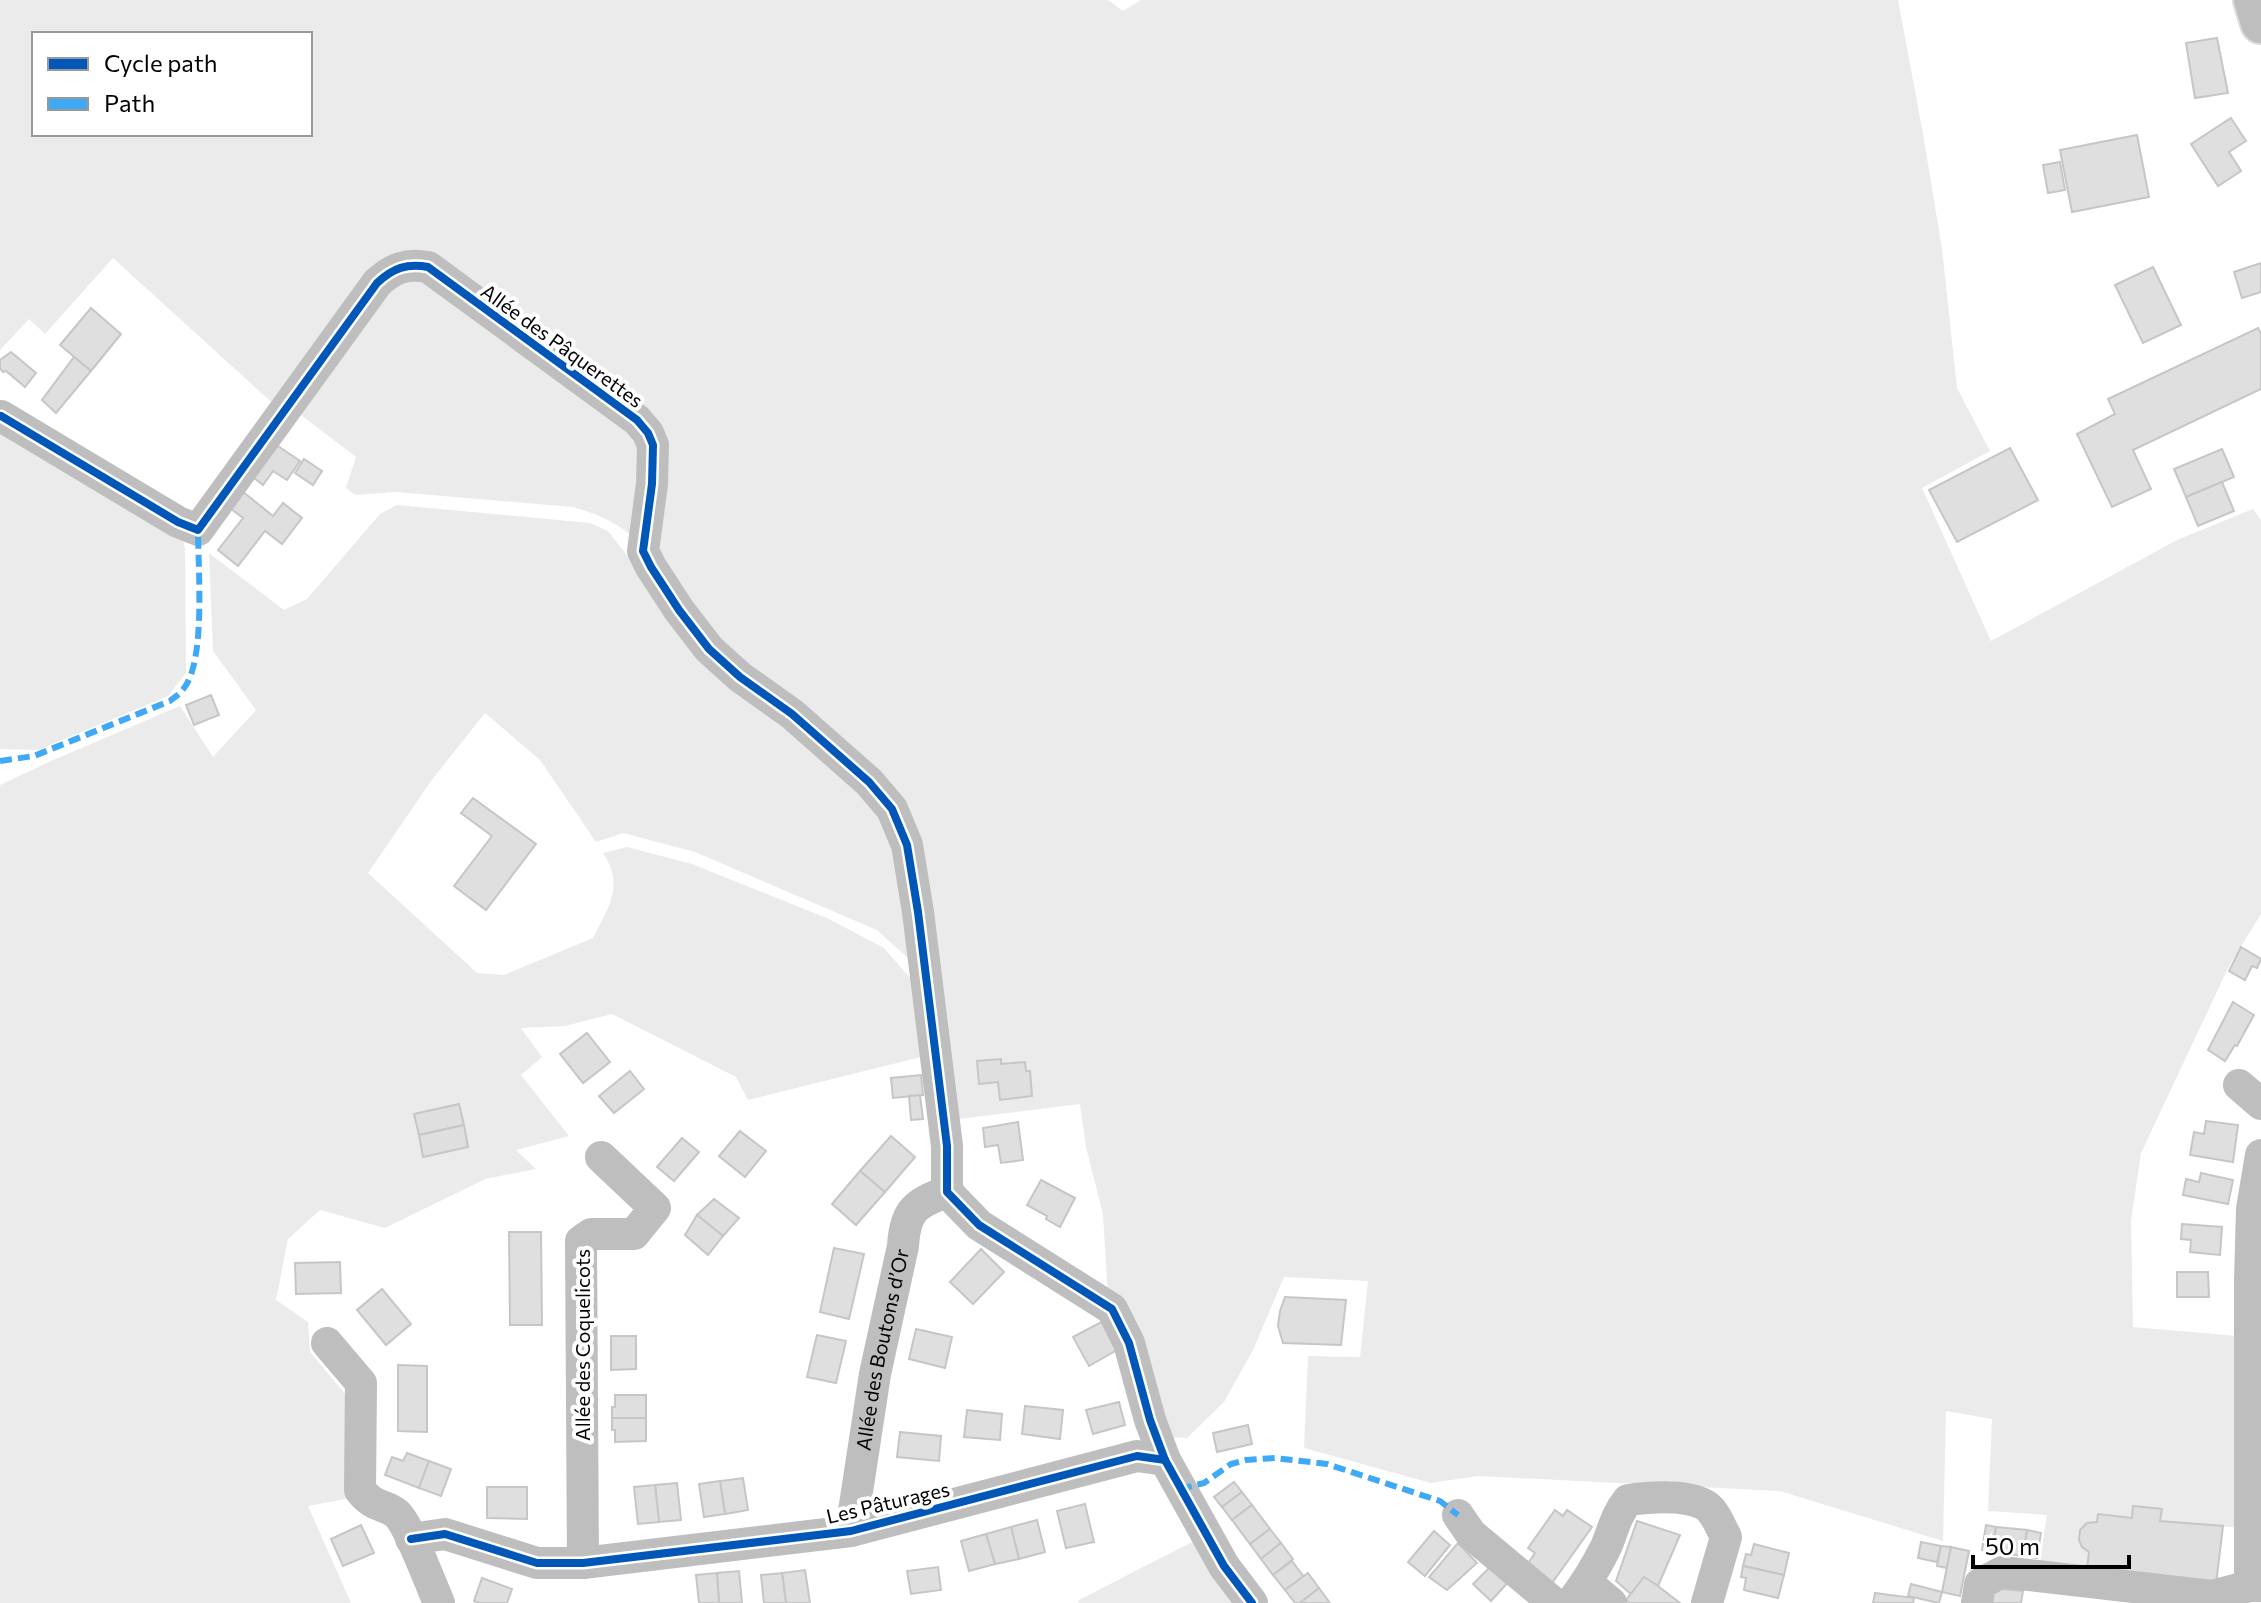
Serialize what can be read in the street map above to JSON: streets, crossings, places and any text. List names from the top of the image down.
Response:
{
  "streets": {
    "street": [
      "Allée des Pâquerettes",
      "Allée des Coquelicots",
      "Allée des Boutons d’Or",
      "Les Pâturages"
    ]
  },
  "crossings": [
    ["Allée des Pâquerettes", "Allée des Boutons d’Or"],
    ["Allée des Coquelicots", "Les Pâturages"],
    ["Allée des Boutons d’Or", "Les Pâturages"]
  ],
  "legend": ["Cycle path", "Path"],
  "scale_bar": "50 m"
}
